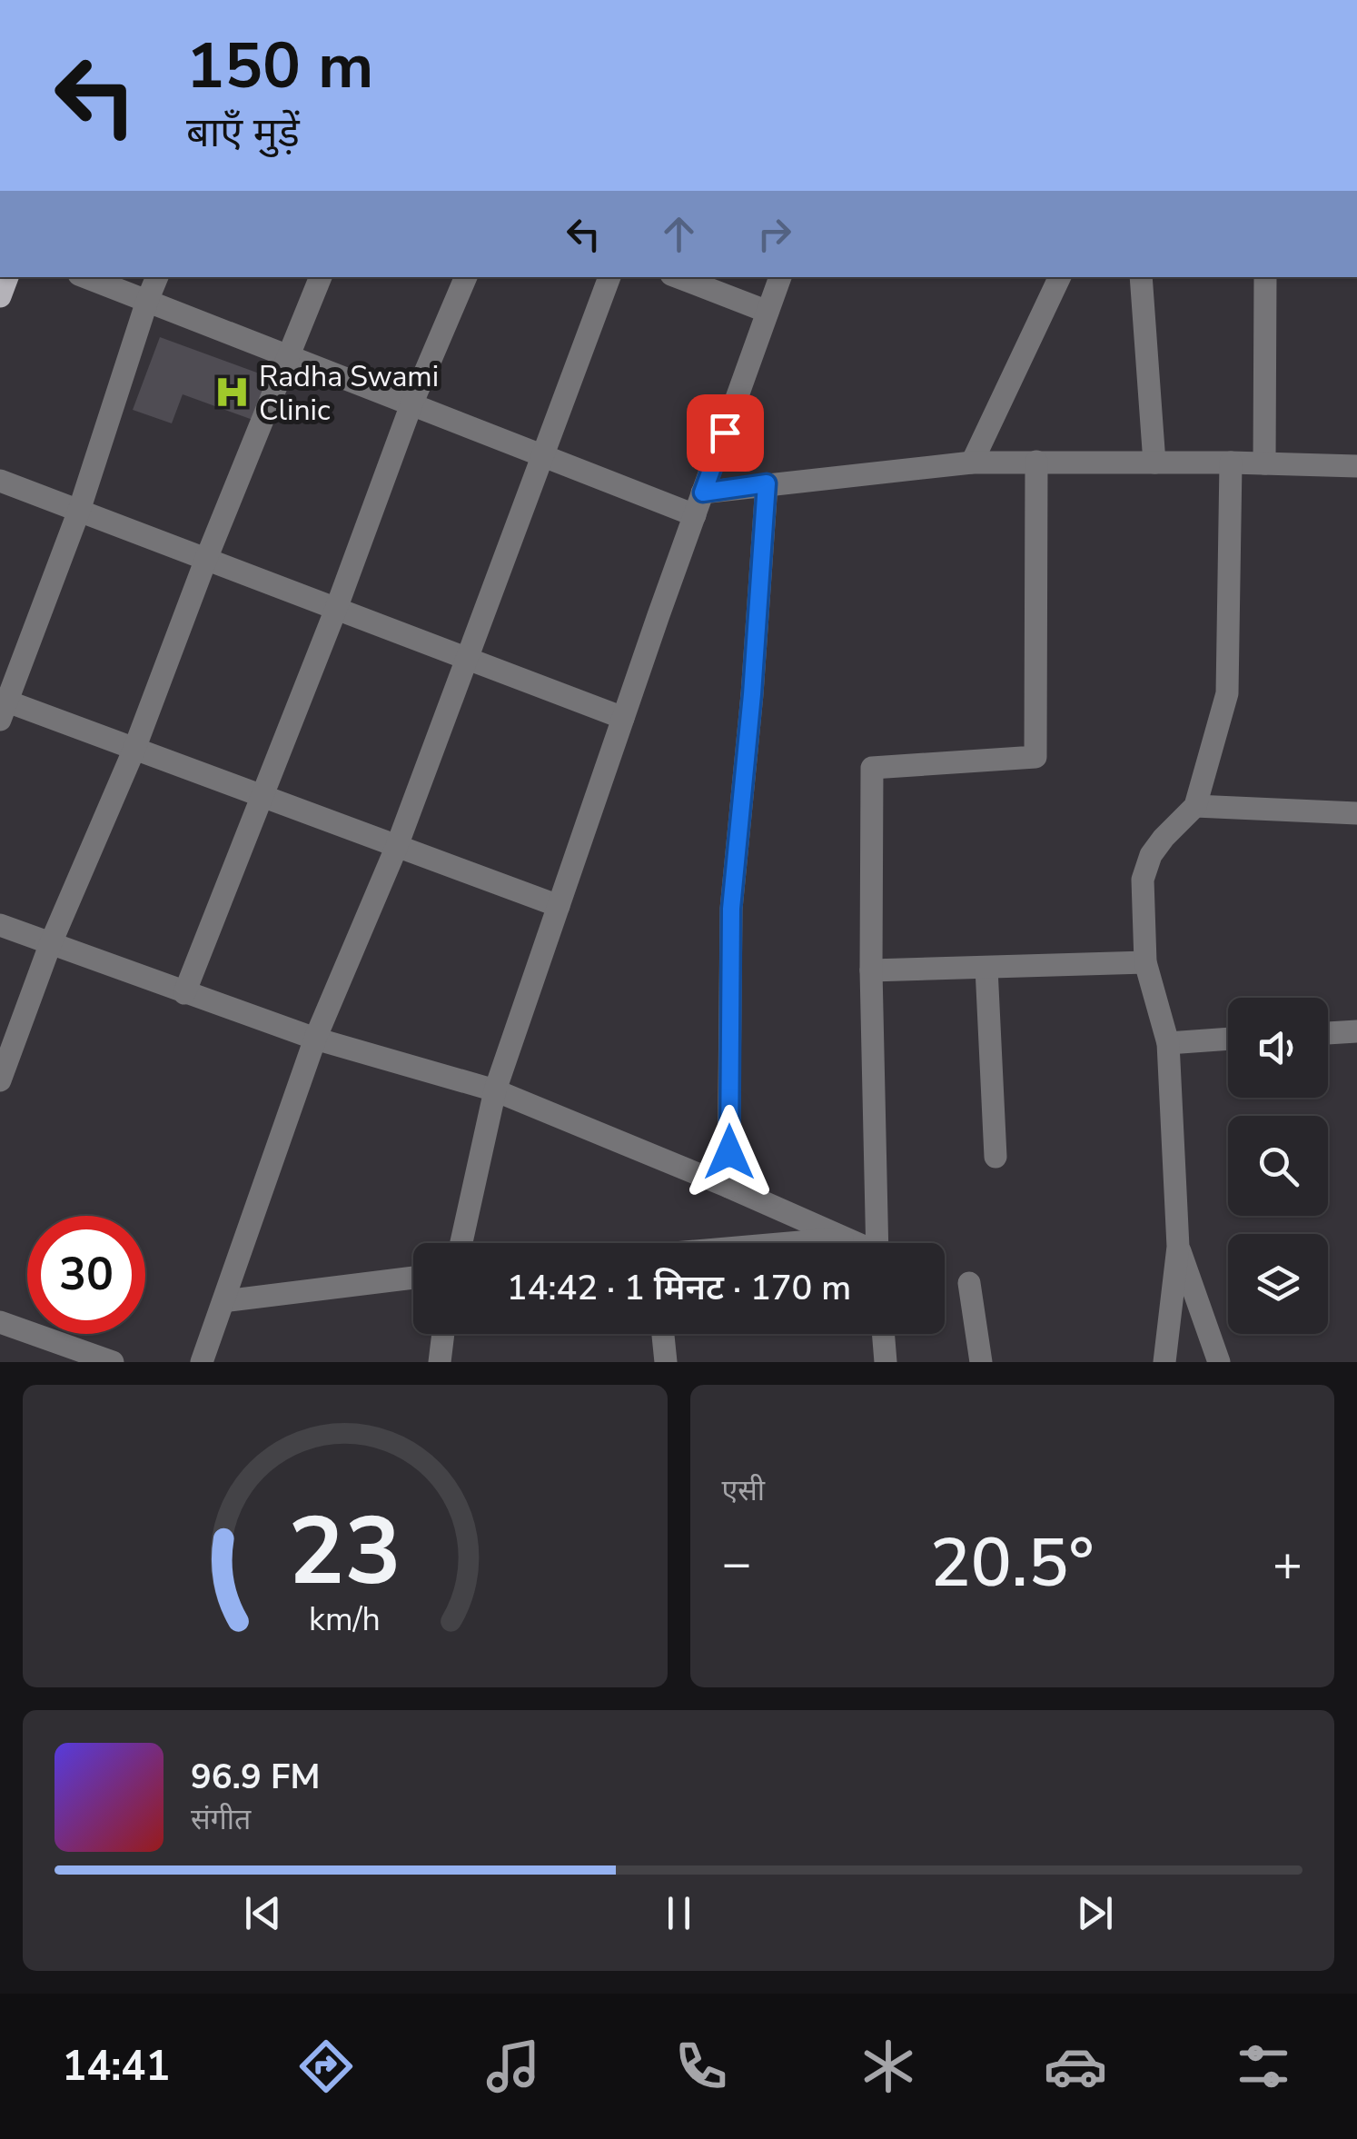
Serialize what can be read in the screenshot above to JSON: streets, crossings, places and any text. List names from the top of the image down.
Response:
{
  "places": {
    "hospital": ["Radha Swami Clinic"]
  },
  "page": {
    "turn": ["150 m", "बाएँ मुड़ें"],
    "limit": "30",
    "trip": "14:42 · 1 मिनट · 170 m",
    "tile": "एसी",
    "heat": ["−", "20.5°", "+"],
    "song": ["96.9 FM", "संगीत"],
    "tabs": "14:41",
    "gauge": ["23", "km/h"]
  }
}
